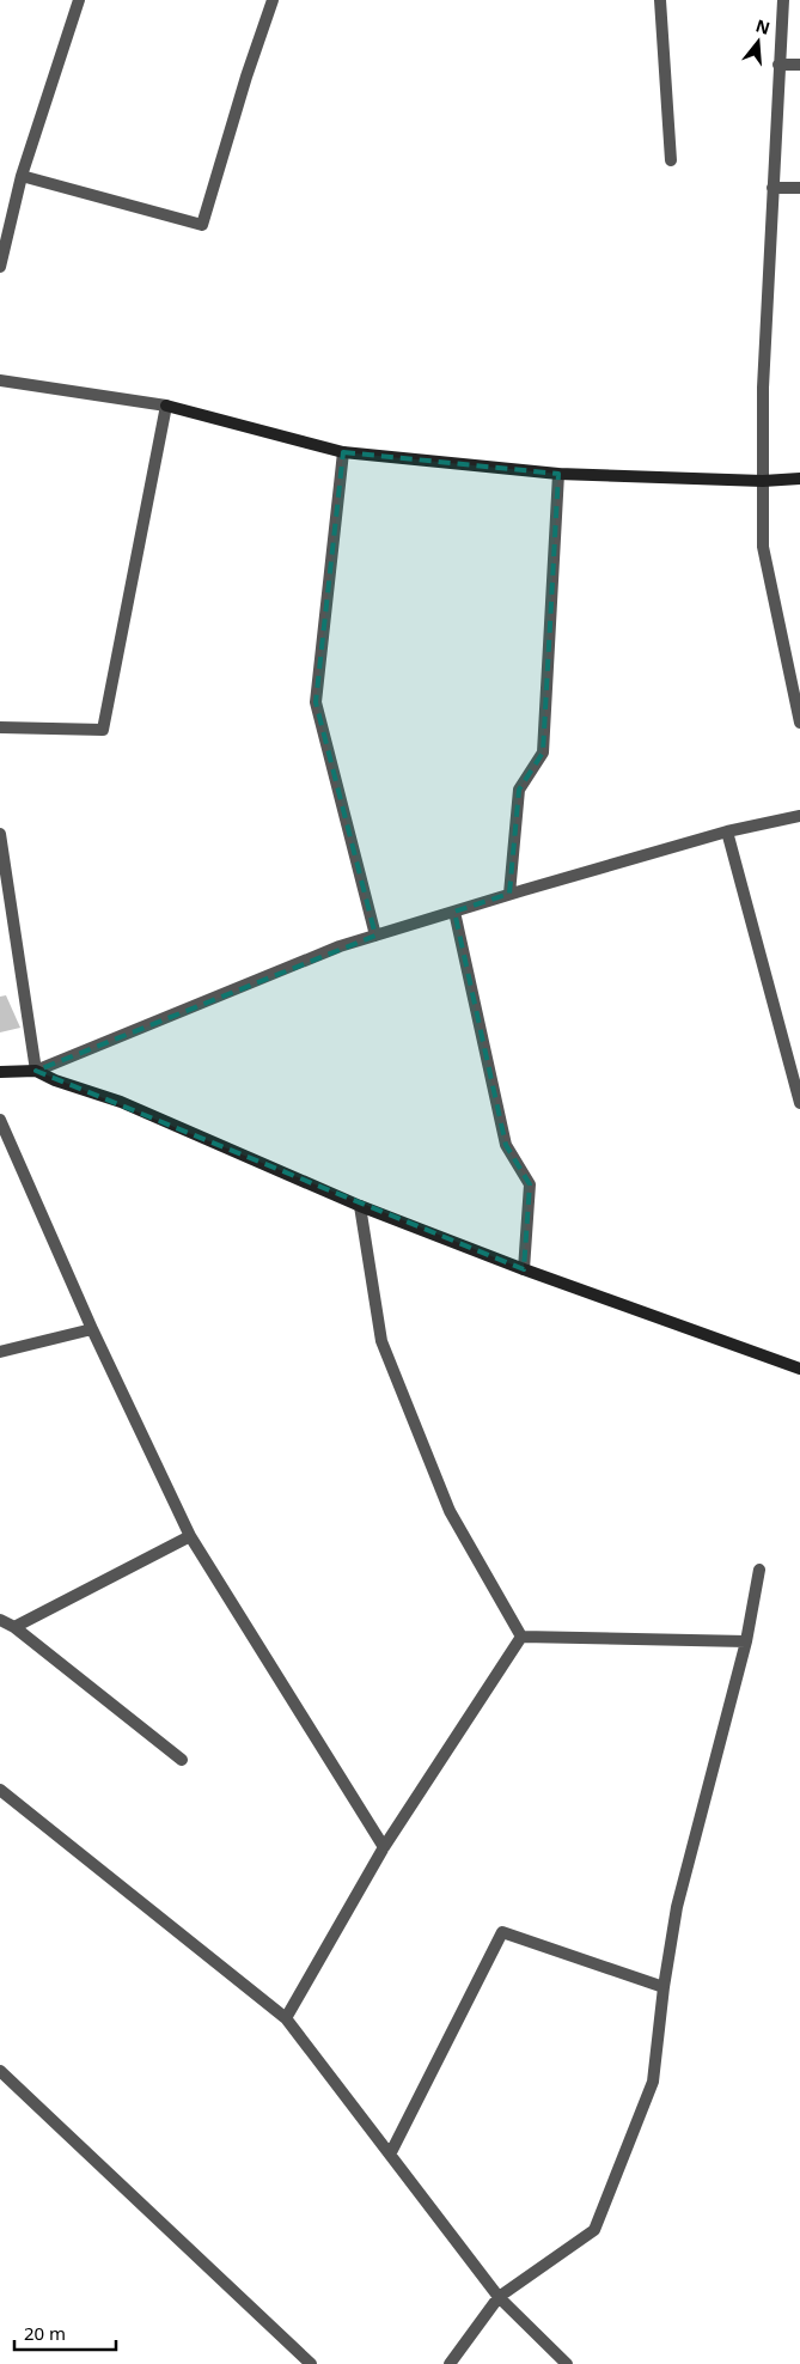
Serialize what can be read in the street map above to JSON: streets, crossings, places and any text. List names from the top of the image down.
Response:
{
  "scale_bar": "20 m",
  "north": "top"
}
